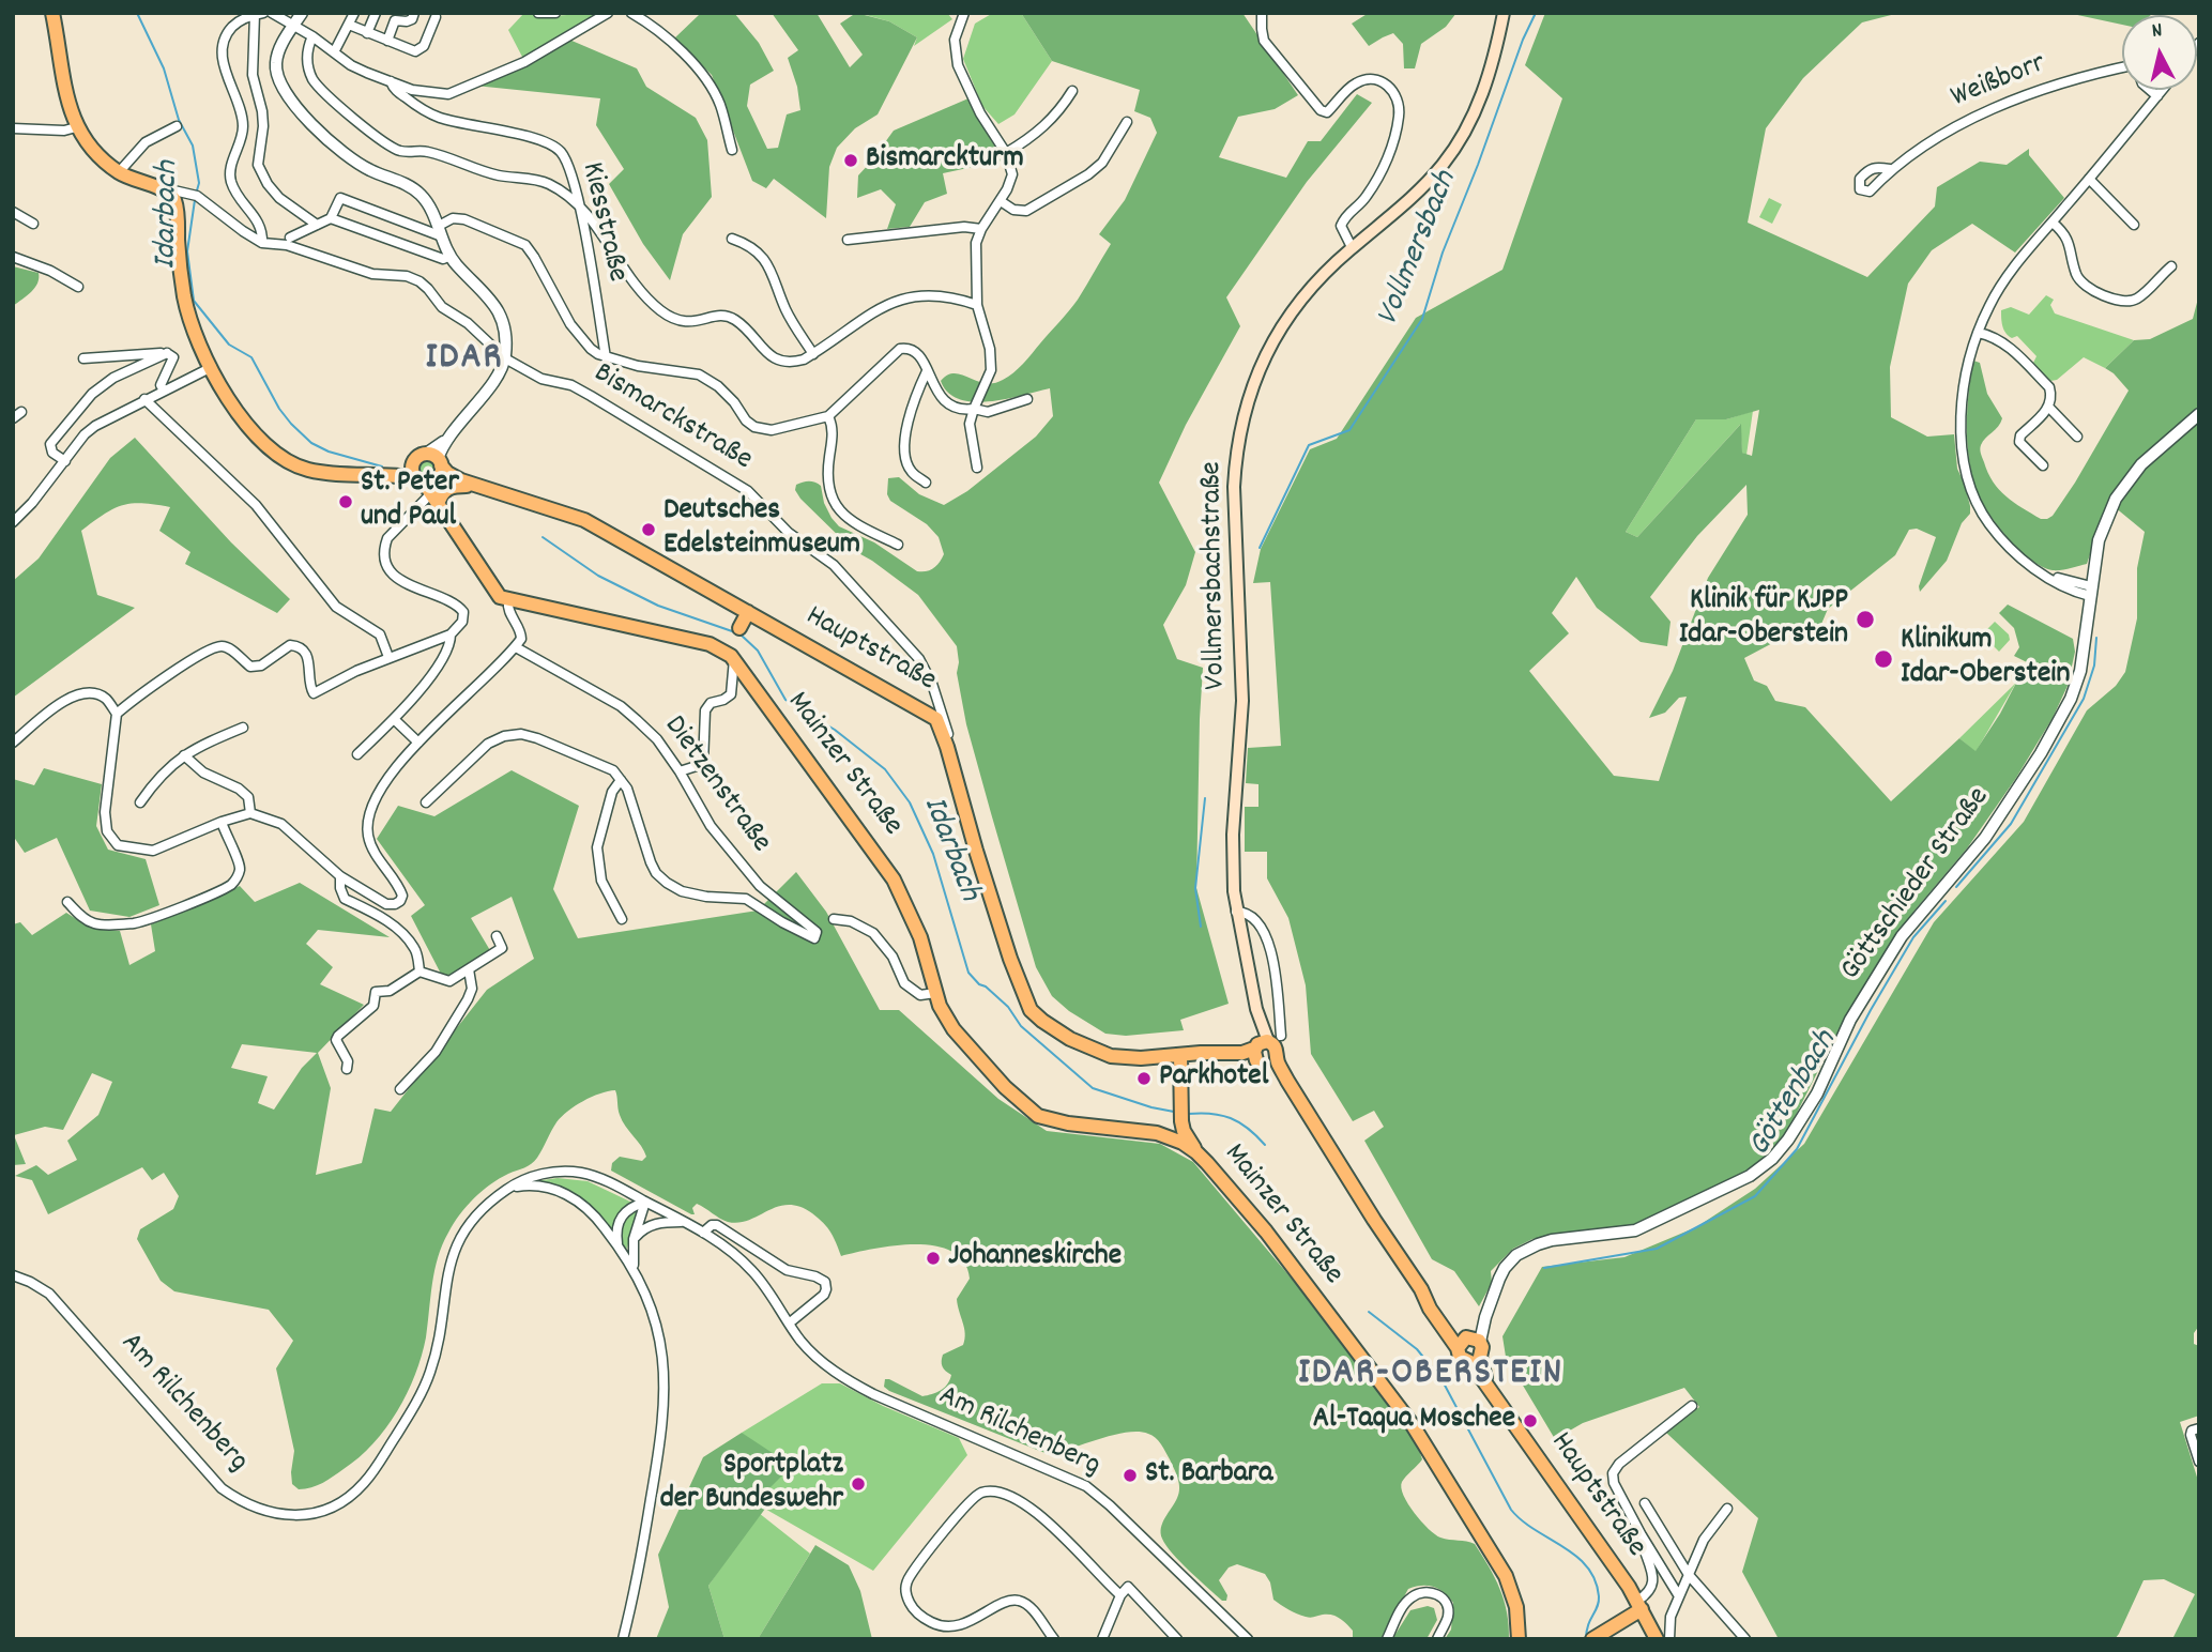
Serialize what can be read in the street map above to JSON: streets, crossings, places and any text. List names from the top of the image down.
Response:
{
  "streets": {
    "main road": ["Vollmersbachstraße", "Hauptstraße", "Mainzer Straße"],
    "street": [
      "Weißborr",
      "Kiesstraße",
      "Bismarckstraße",
      "Dietzenstraße",
      "Göttschieder Straße",
      "Am Rilchenberg"
    ]
  },
  "crossings": [
    ["Bismarckstraße", "Hauptstraße"],
    ["Vollmersbachstraße", "Hauptstraße"],
    ["Hauptstraße", "Göttschieder Straße"]
  ],
  "districts": ["IDAR", "IDAR-OBERSTEIN"],
  "water": ["Idarbach", "Vollmersbach", "Göttenbach"],
  "places": [
    "Bismarckturm",
    "St. Peter und Paul",
    "Deutsches Edelsteinmuseum",
    "Klinik für KJPP Idar-Oberstein",
    "Klinikum Idar-Oberstein",
    "Parkhotel",
    "Johanneskirche",
    "Al-Taqua Moschee",
    "St. Barbara",
    "Sportplatz der Bundeswehr"
  ],
  "north": "top"
}
